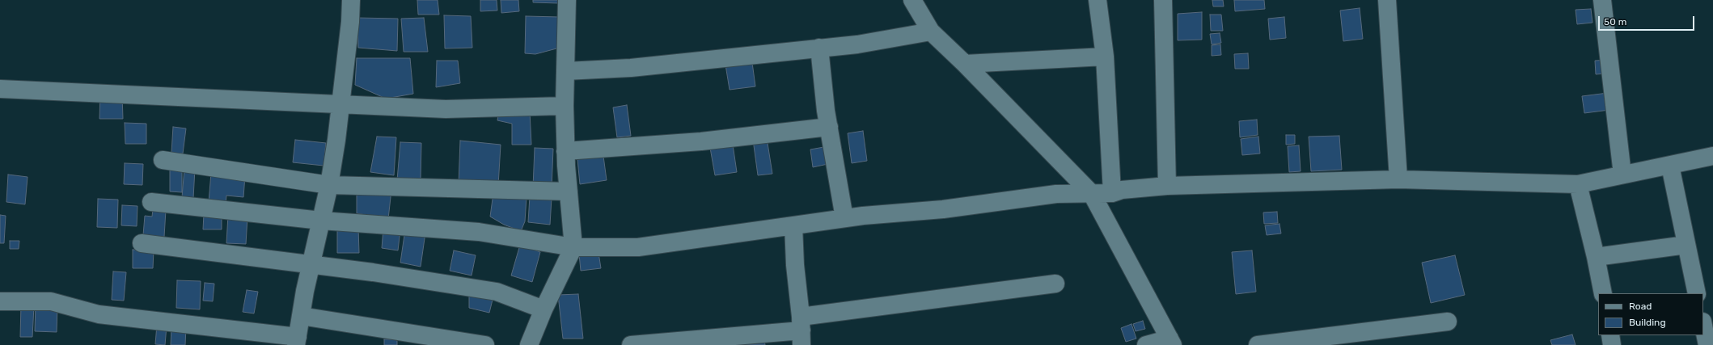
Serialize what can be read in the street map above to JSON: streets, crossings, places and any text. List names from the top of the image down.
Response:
{
  "legend": ["Road", "Building"],
  "scale_bar": "50 m"
}
